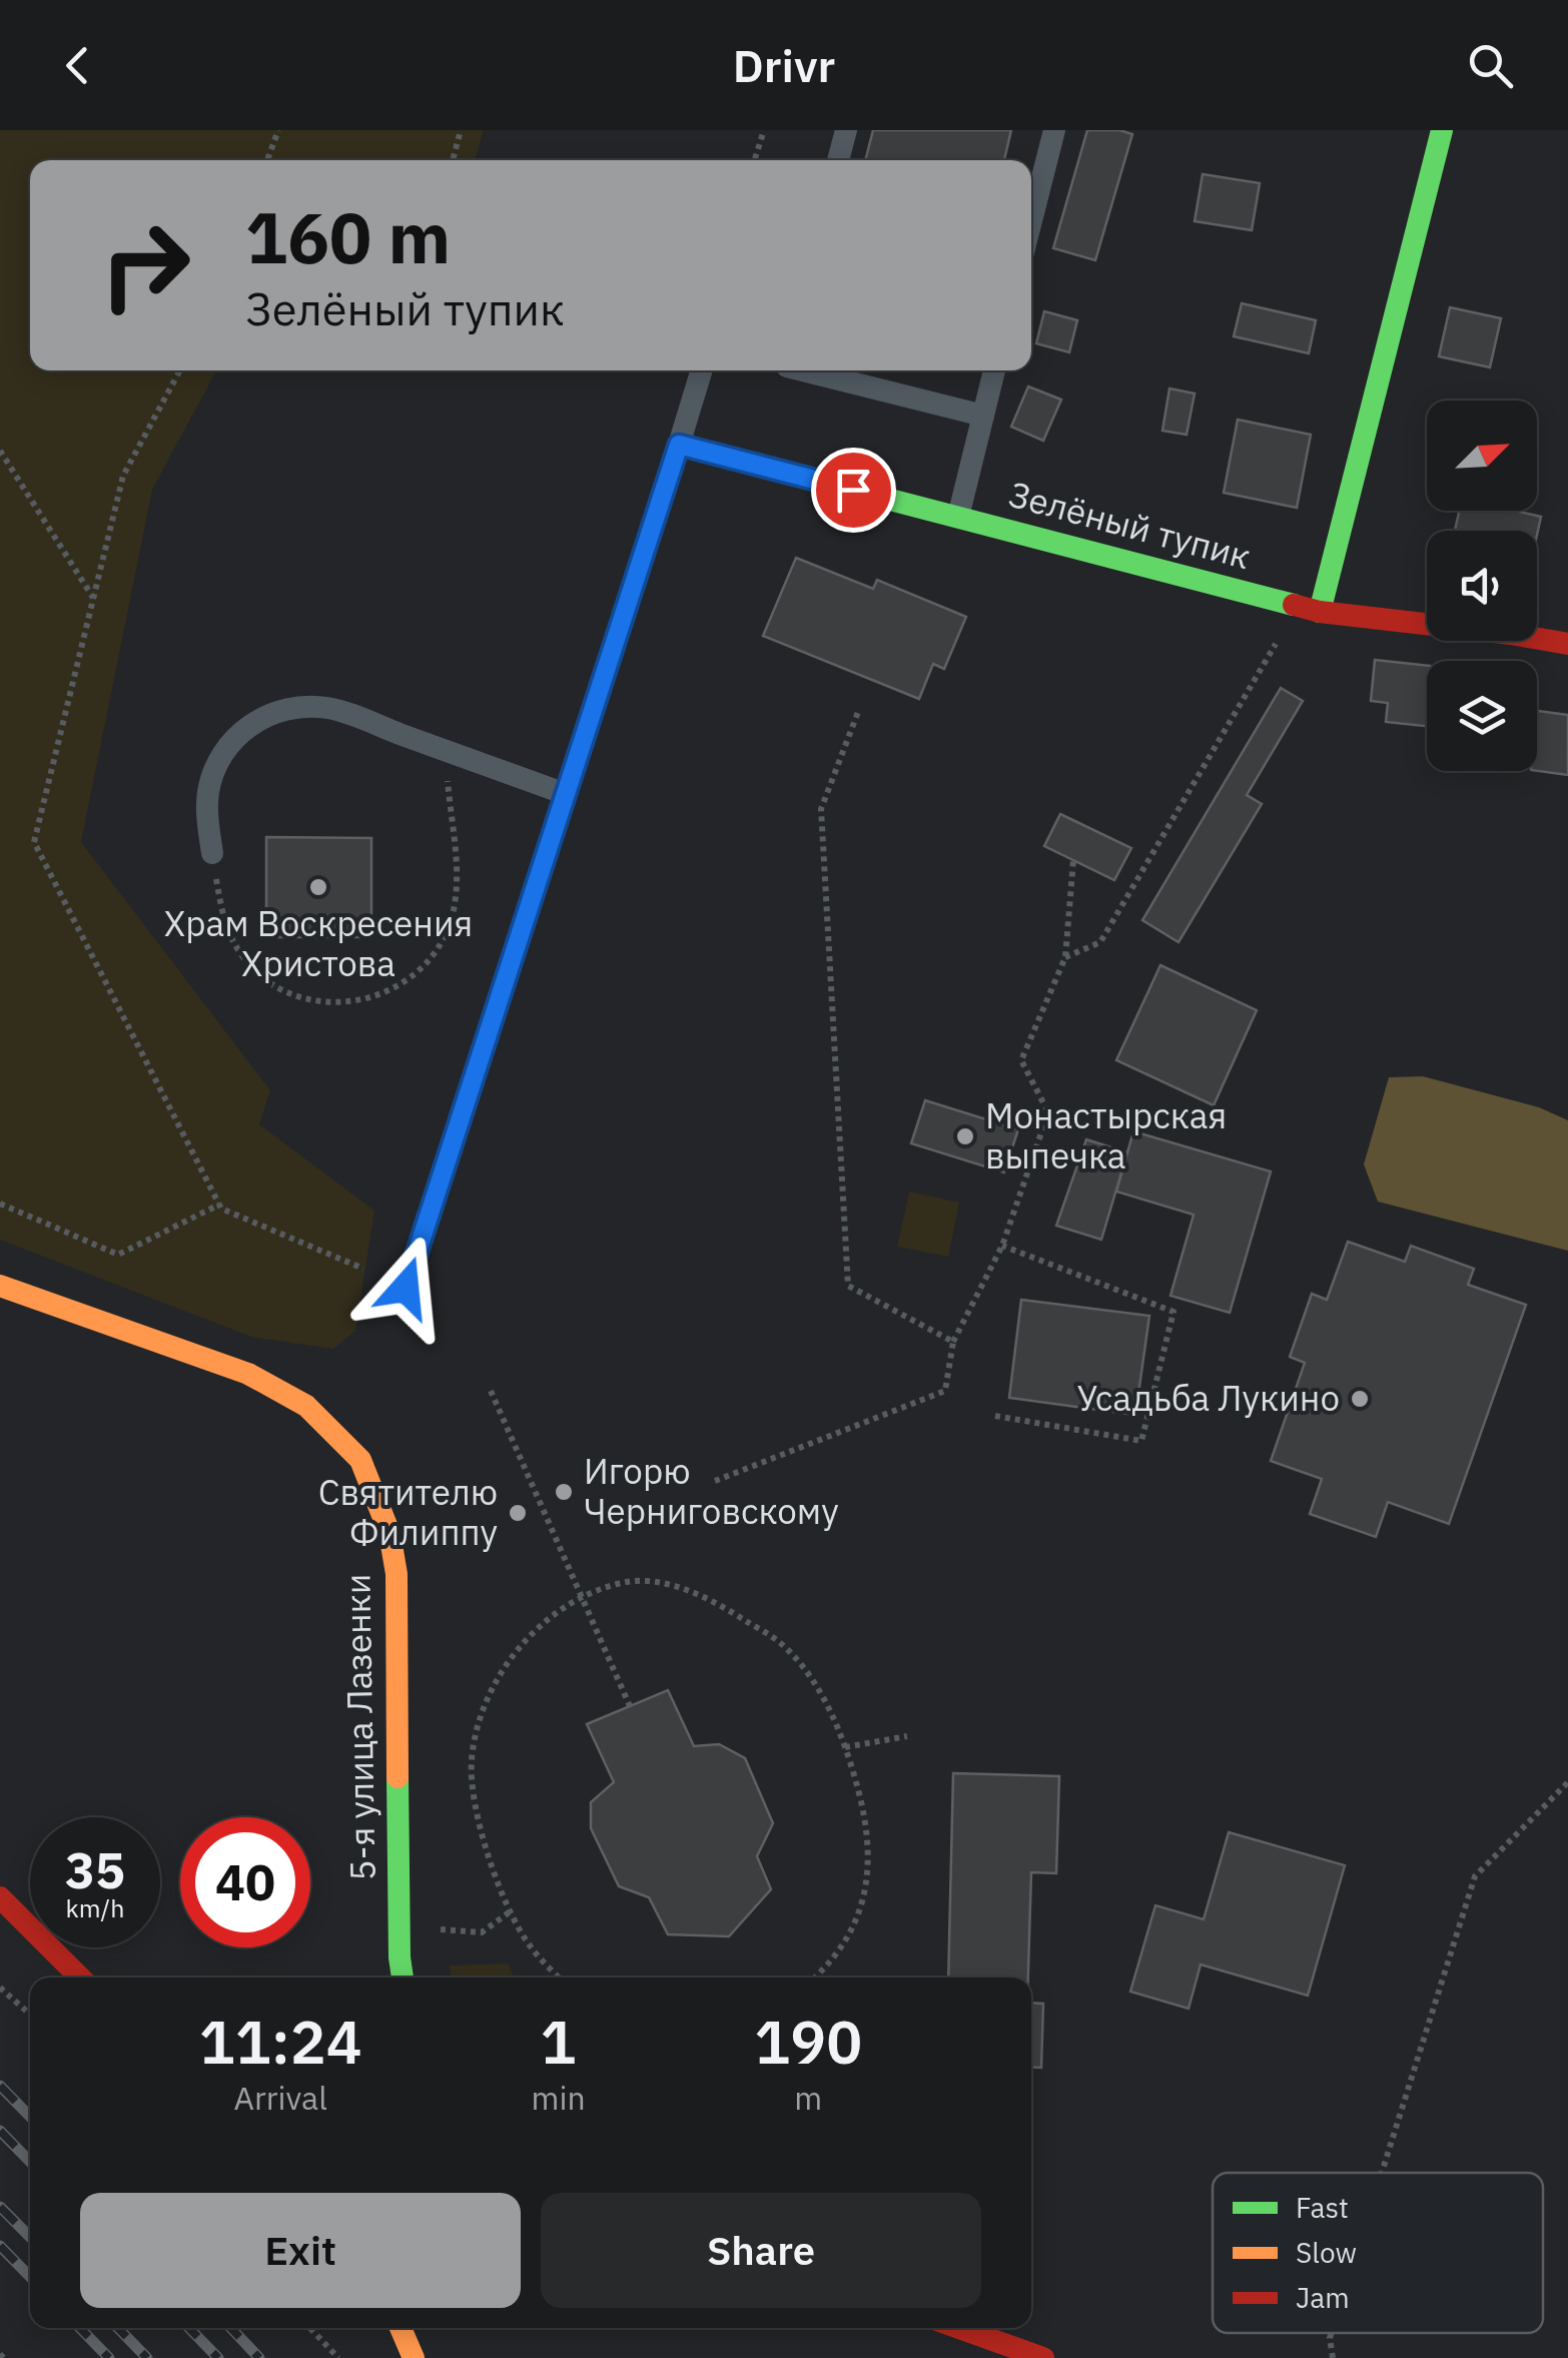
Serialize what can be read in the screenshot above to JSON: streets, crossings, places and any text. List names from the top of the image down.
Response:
{
  "streets": {
    "street": ["Зелёный тупик", "5-я улица Лазенки"]
  },
  "places": [
    "Храм Воскресения Христова",
    "Монастырская выпечка",
    "Усадьба Лукино",
    "Игорю Черниговскому",
    "Святителю Филиппу"
  ],
  "legend": ["Fast", "Slow", "Jam"],
  "north": "top right",
  "page": {
    "header": "Drivr",
    "turn": ["160 m", "Зелёный тупик"],
    "speed": "35 km/h",
    "limit": "40",
    "eta": [
      "11:24",
      "Arrival",
      "1",
      "min",
      "190",
      "m"
    ],
    "buttons": ["Exit", "Share"]
  }
}
